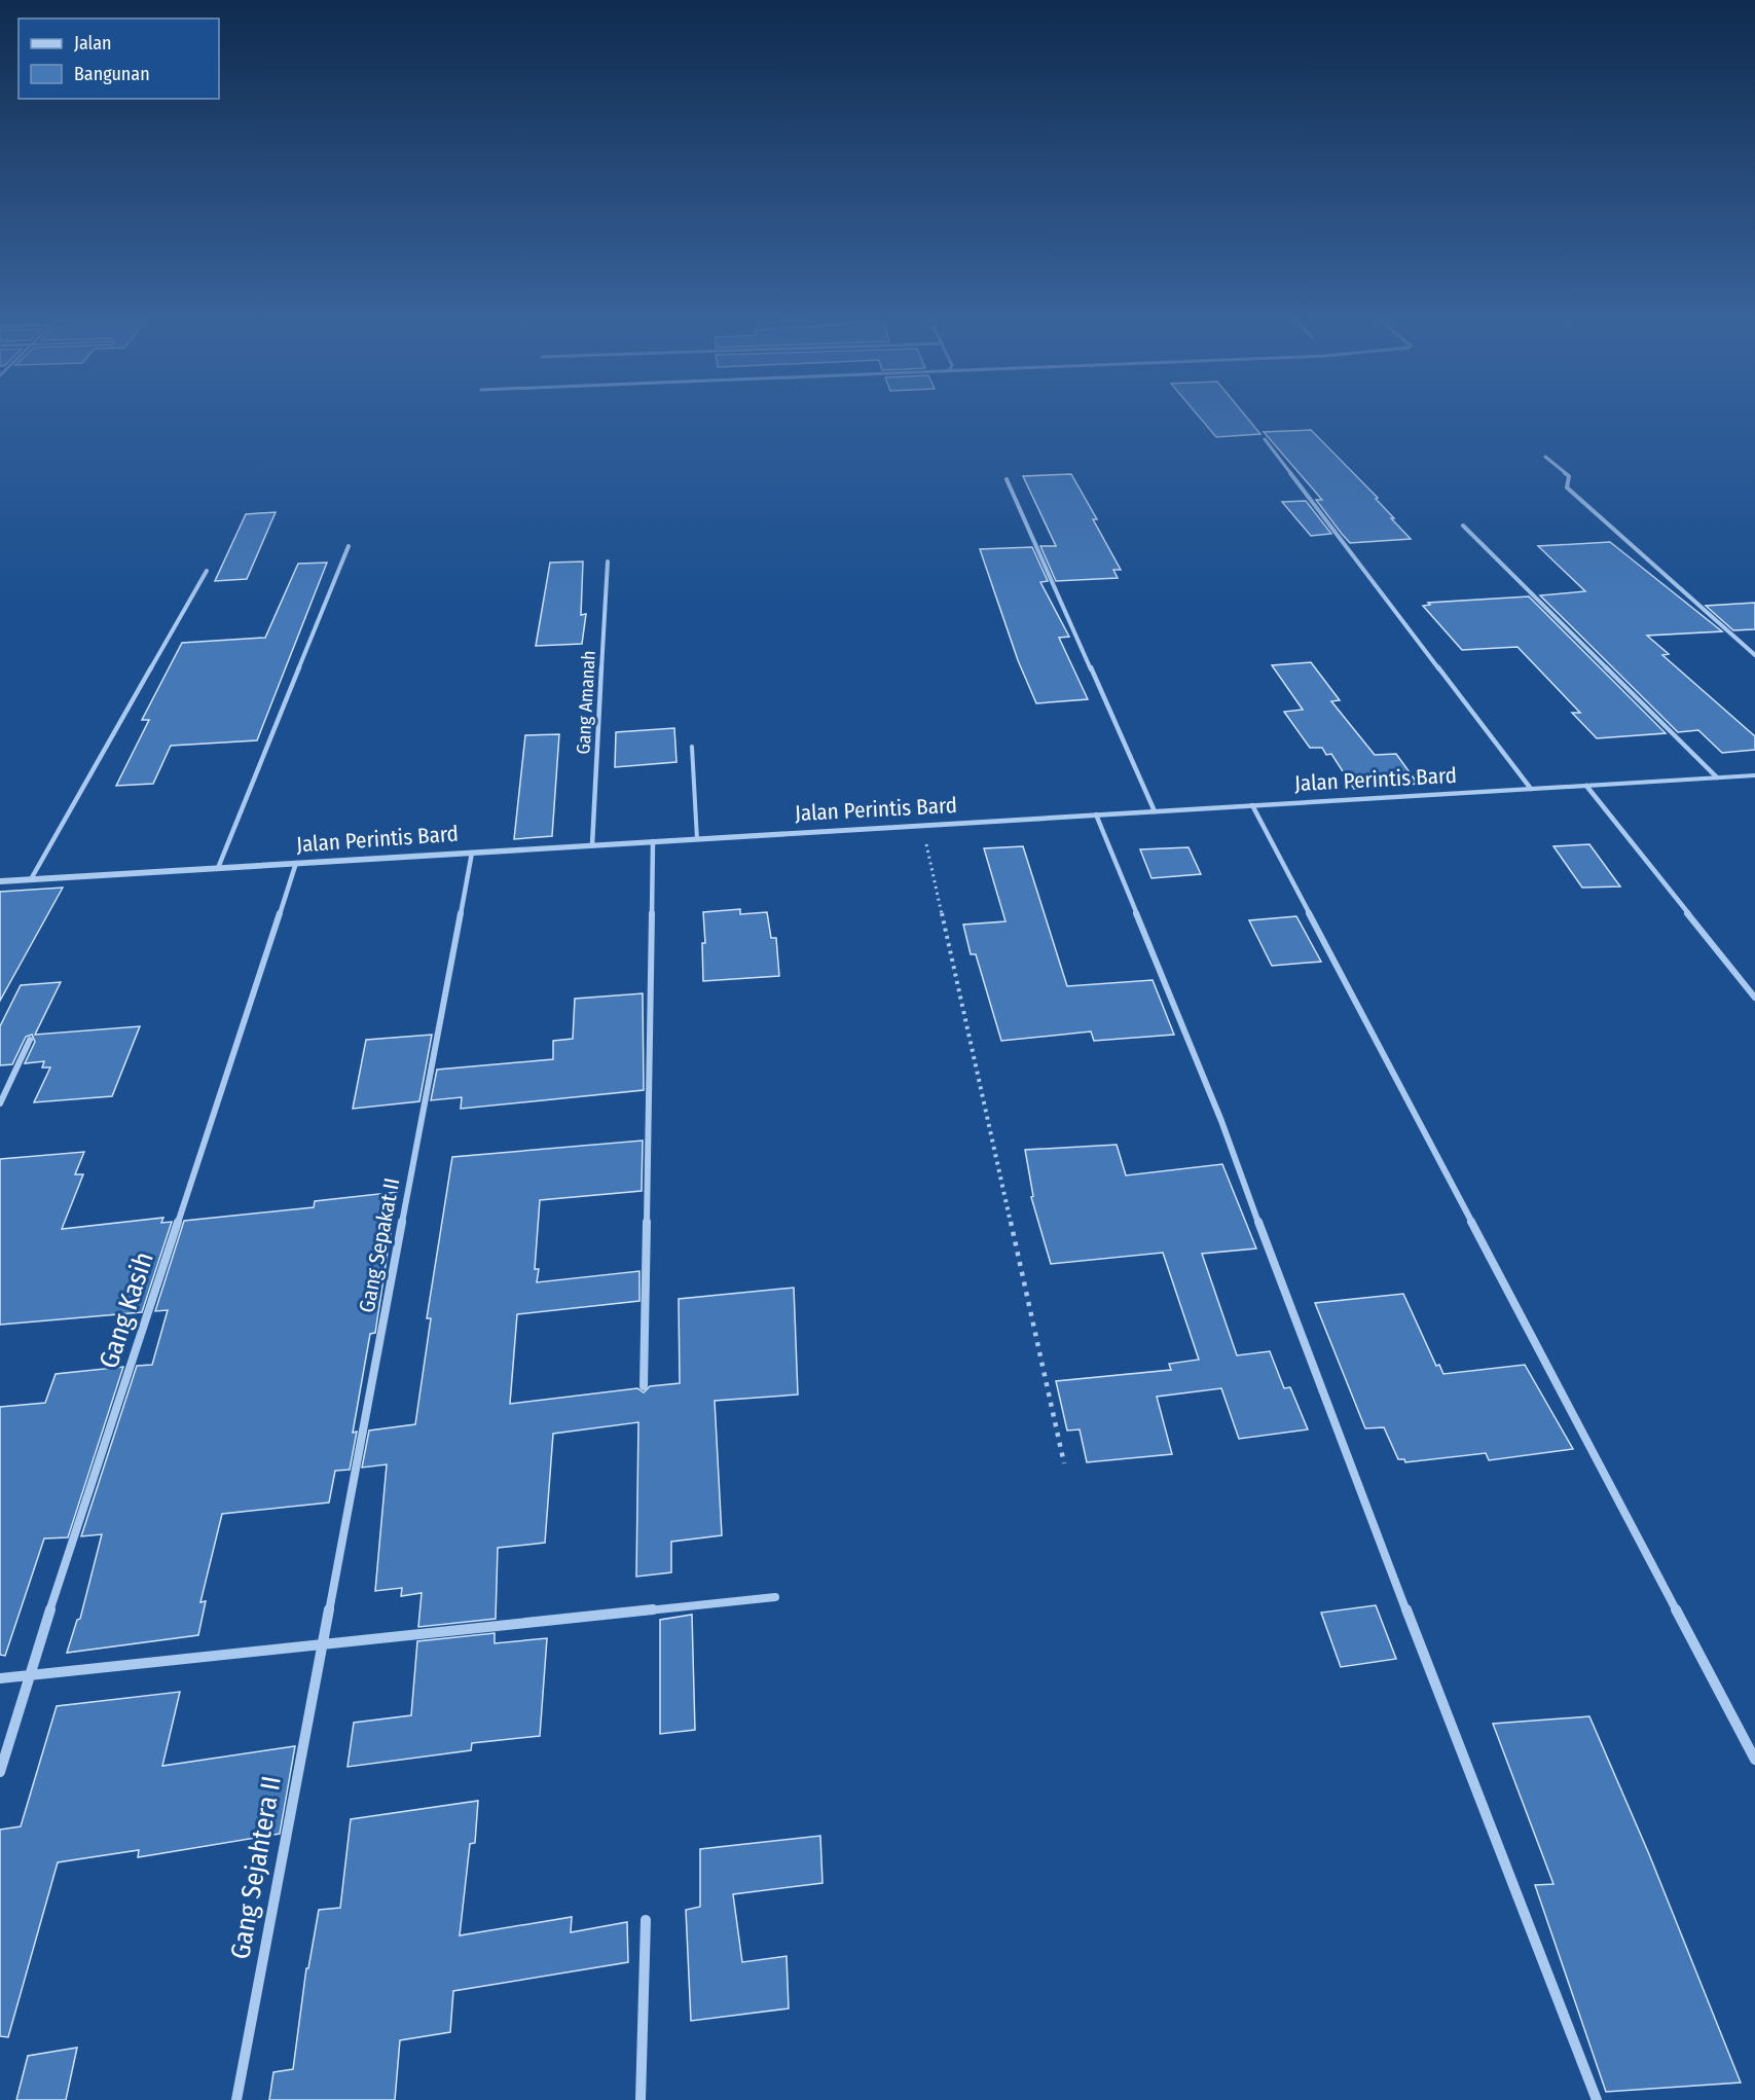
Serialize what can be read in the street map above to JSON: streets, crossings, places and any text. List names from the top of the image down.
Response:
{
  "streets": {
    "street": [
      "Gang Amanah",
      "Jalan Perintis Bard",
      "Gang Sepakat II",
      "Gang Kasih",
      "Gang Sejahtera II"
    ]
  },
  "crossings": [
    ["Gang Amanah", "Jalan Perintis Bard"],
    ["Jalan Perintis Bard", "Gang Sepakat II"],
    ["Jalan Perintis Bard", "Gang Kasih"],
    ["Gang Sepakat II", "Gang Sejahtera II"]
  ],
  "legend": ["Jalan", "Bangunan"]
}
